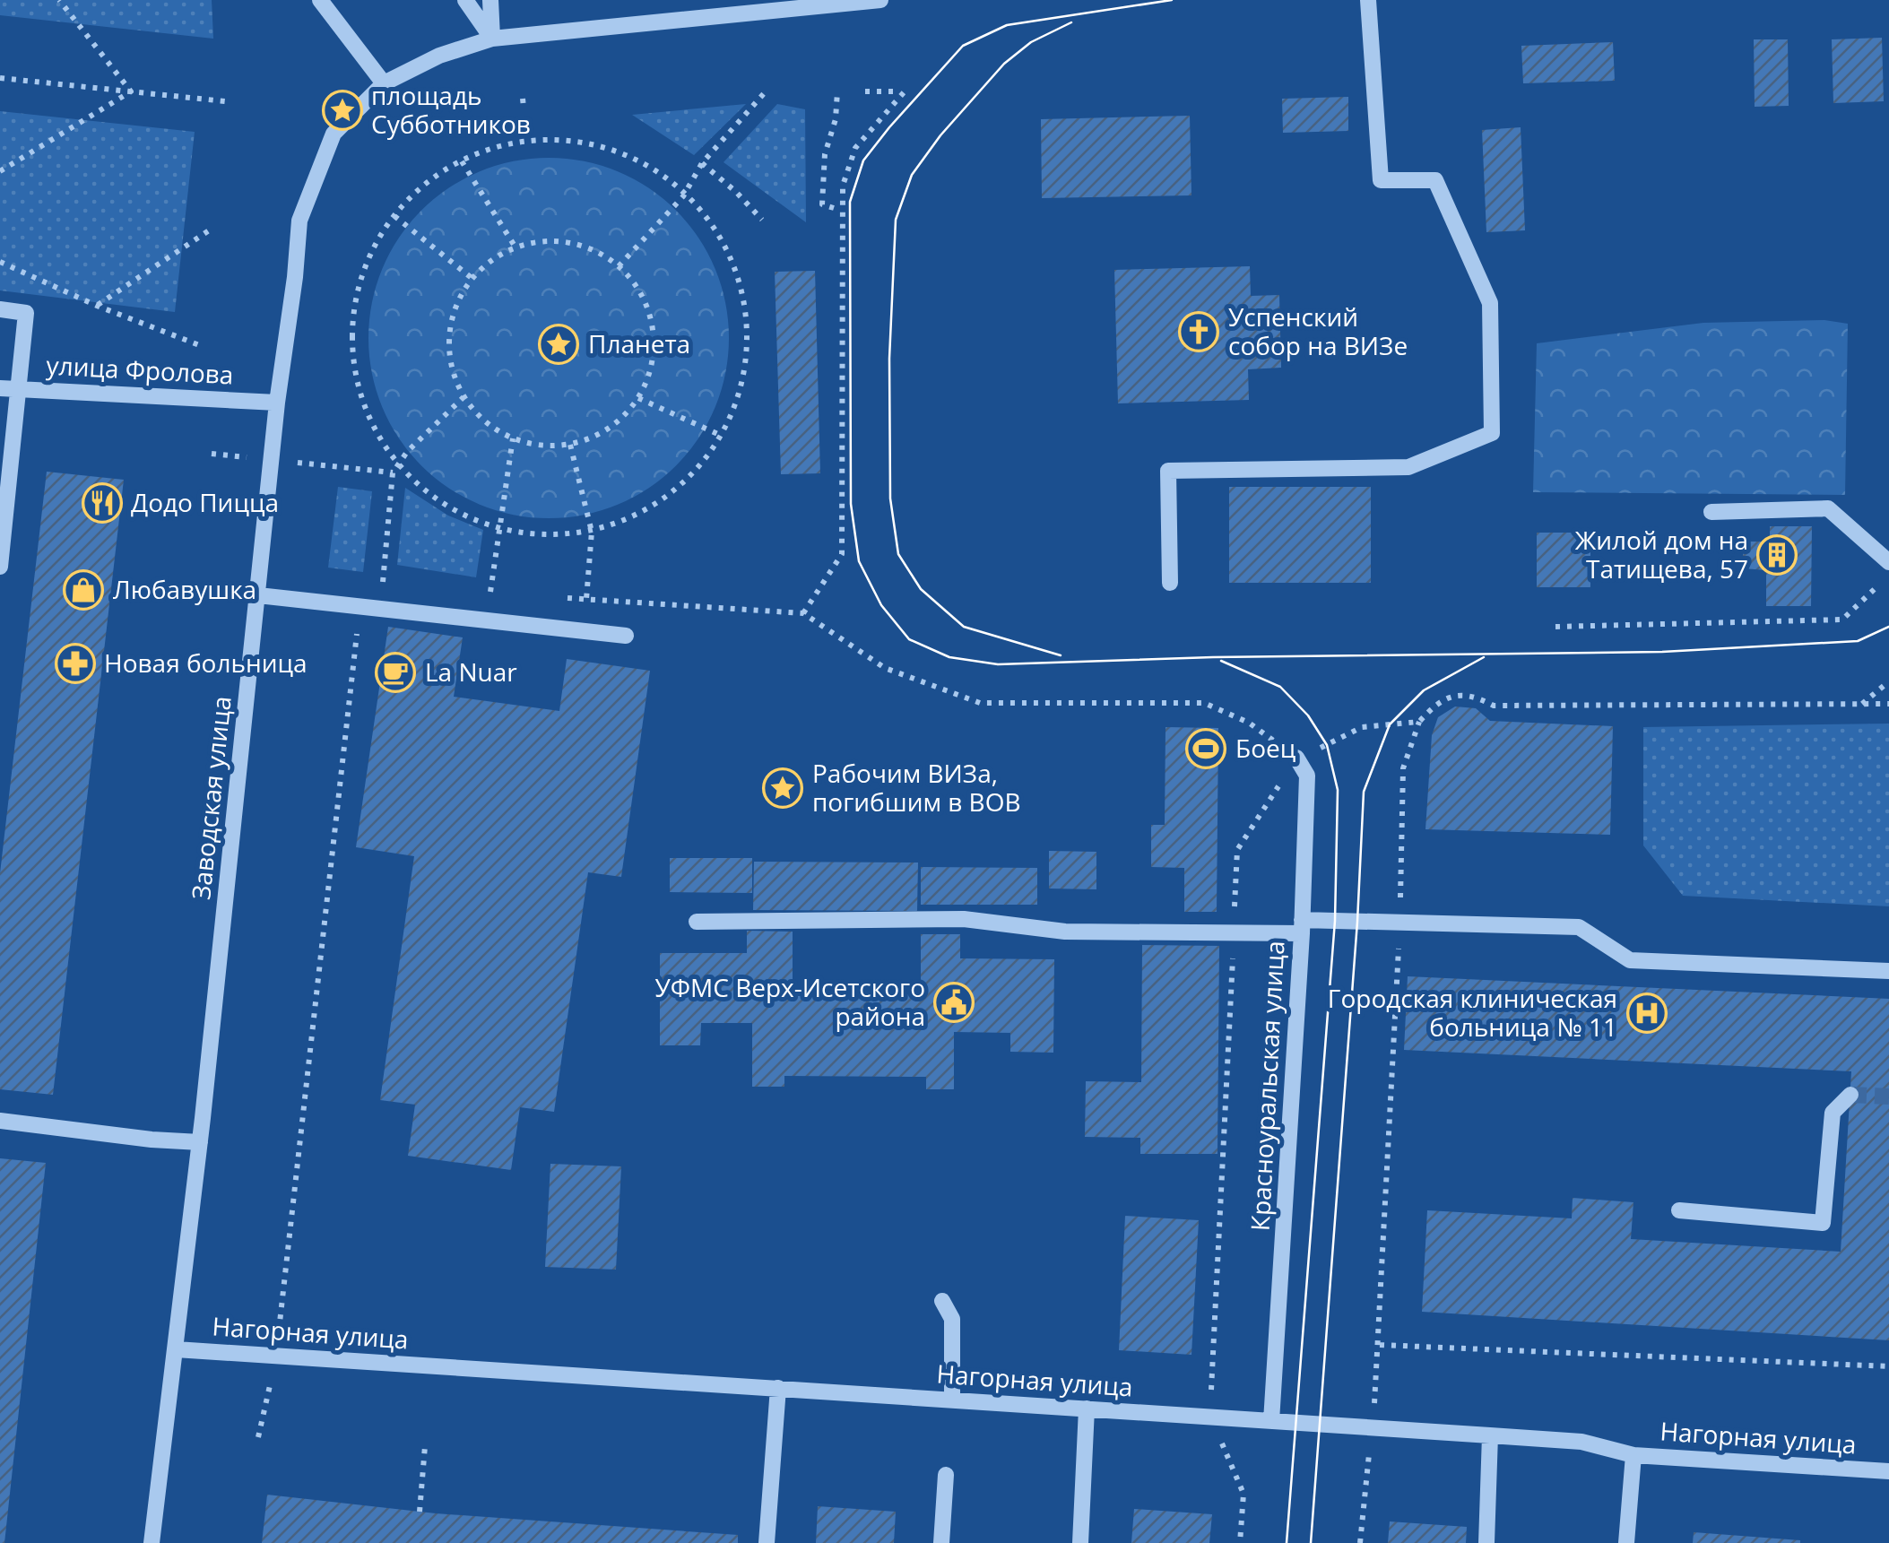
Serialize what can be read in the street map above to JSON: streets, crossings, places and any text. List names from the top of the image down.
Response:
{
  "streets": {
    "street": [
      "улица Фролова",
      "Заводская улица",
      "Красноуральская улица",
      "Нагорная улица"
    ]
  },
  "crossings": [
    ["улица Фролова", "Заводская улица"],
    ["Заводская улица", "Нагорная улица"],
    ["Красноуральская улица", "Нагорная улица"]
  ],
  "places": {
    "place": ["площадь Субботников", "Планета", "Рабочим ВИЗа, погибшим в ВОВ"],
    "church": ["Успенский собор на ВИЗе"],
    "restaurant": ["Додо Пицца"],
    "building": ["Жилой дом на Татищева, 57"],
    "shop": ["Любавушка"],
    "pharmacy": ["Новая больница"],
    "cafe": ["La Nuar"],
    "sports": ["Боец"],
    "public building": ["УФМС Верх-Исетского района"],
    "hospital": ["Городская клиническая больница № 11"]
  }
}
